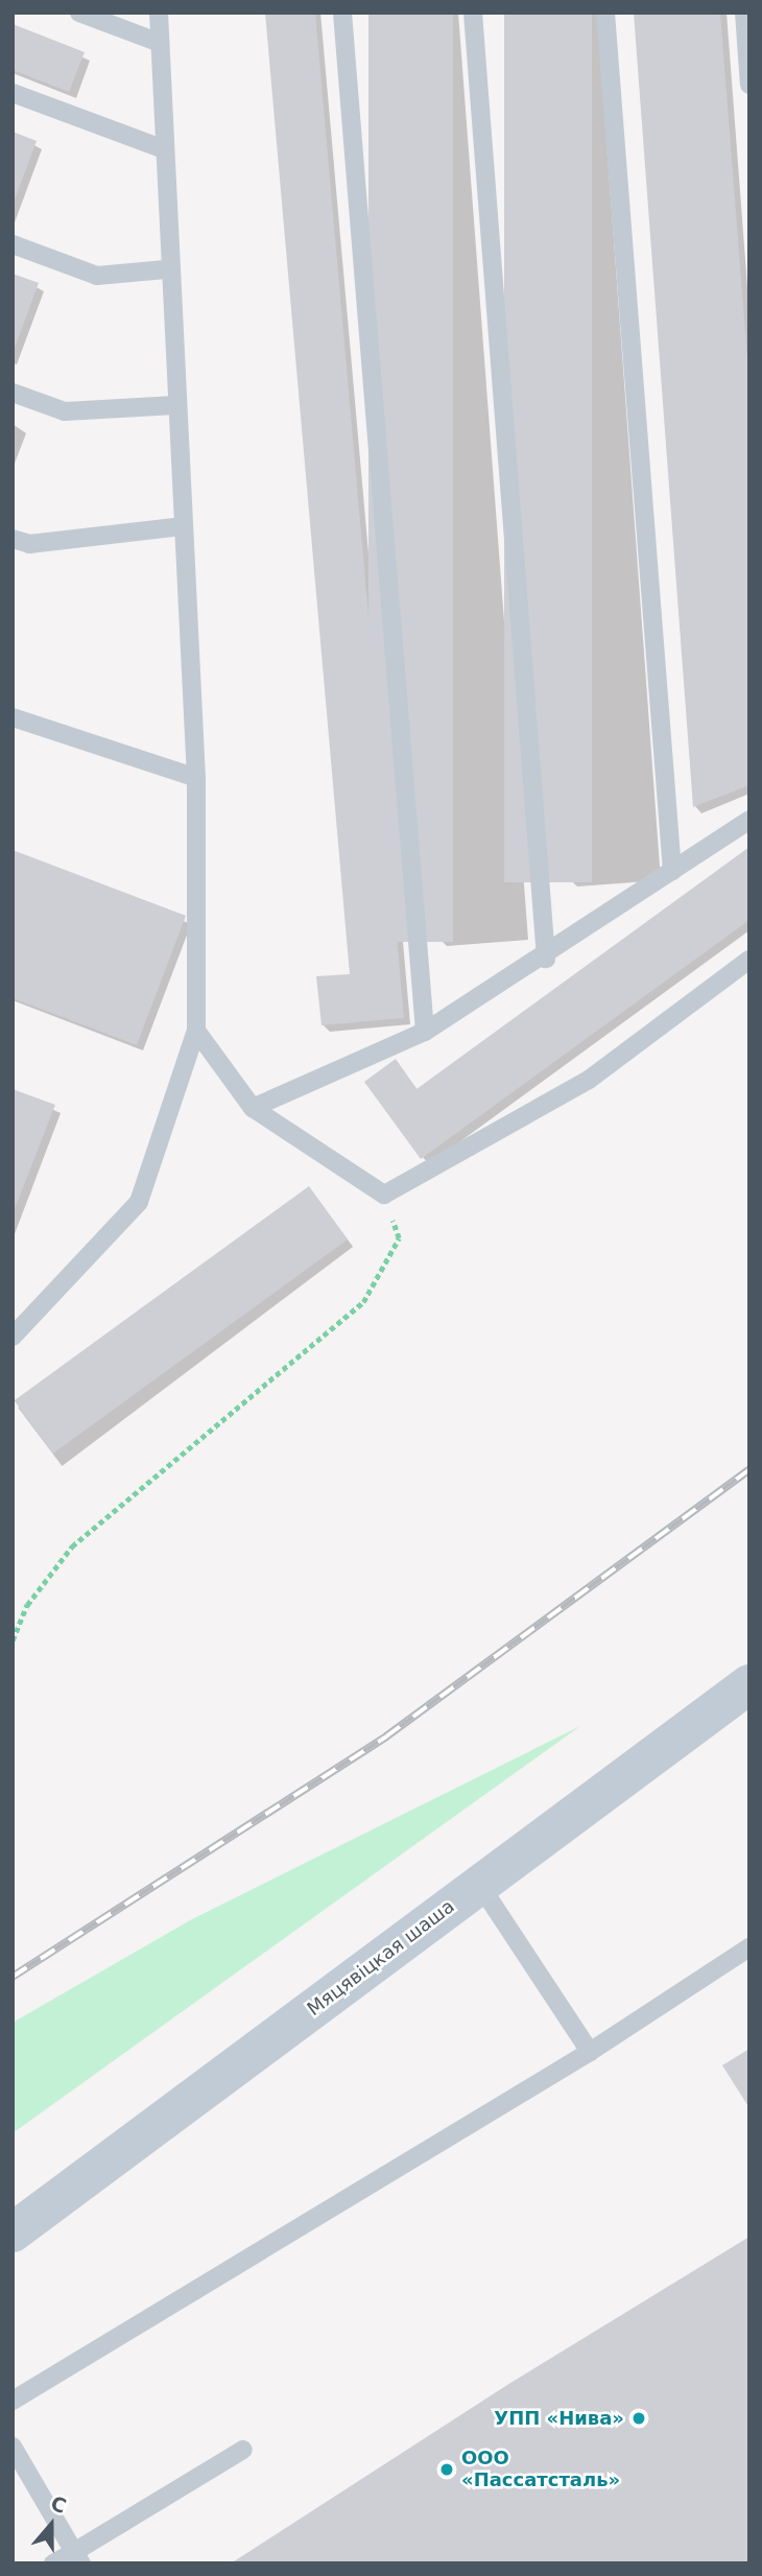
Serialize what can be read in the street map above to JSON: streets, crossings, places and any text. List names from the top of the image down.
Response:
{
  "streets": {
    "main road": ["Мяцявіцкая шаша"]
  },
  "places": ["УПП «Нива»", "ООО «Пассатсталь»"],
  "north": "top"
}
